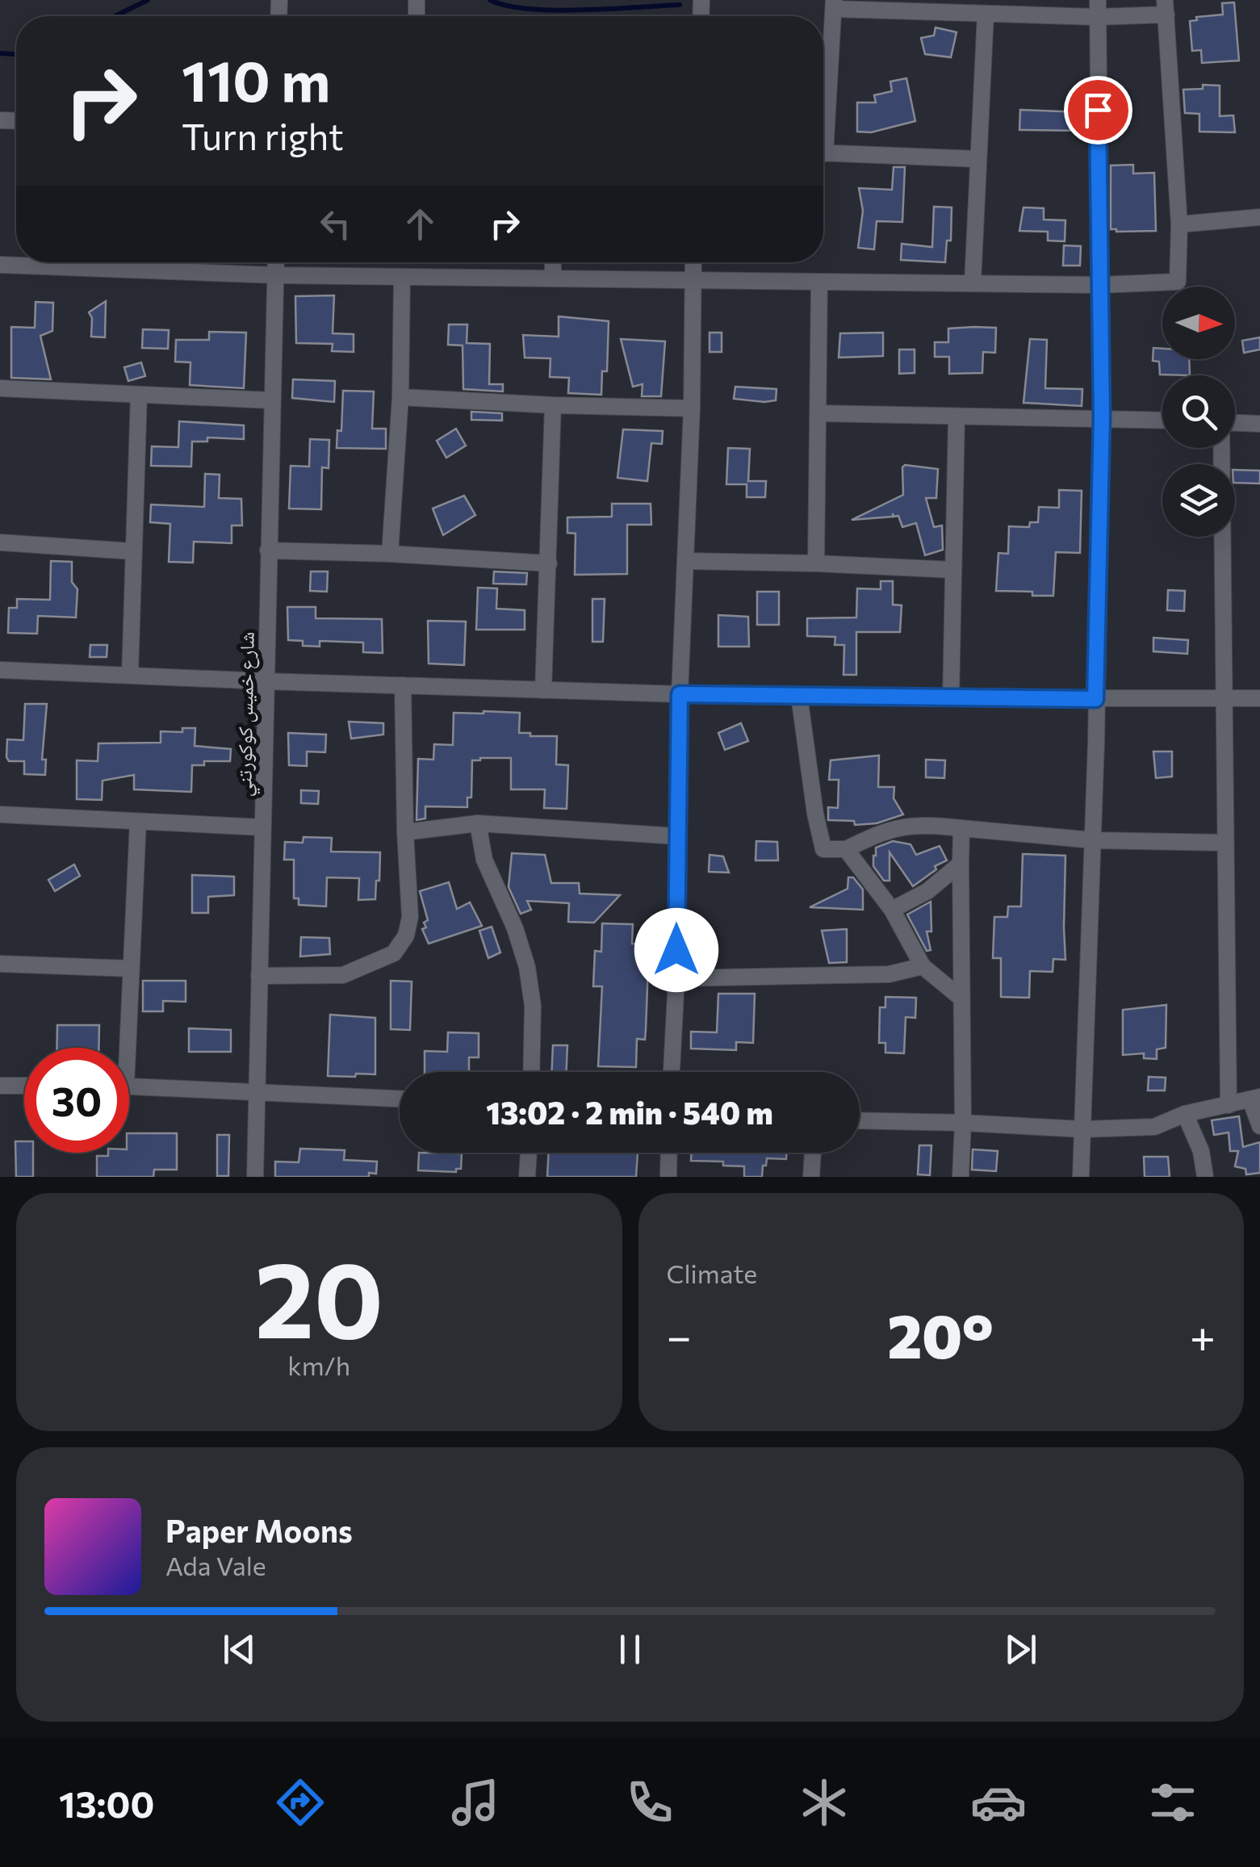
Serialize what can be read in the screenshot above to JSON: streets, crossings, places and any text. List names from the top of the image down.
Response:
{
  "streets": {
    "street": ["شارع خميس كوكورتني"]
  },
  "north": "right",
  "page": {
    "turn": ["110 m", "Turn right"],
    "limit": "30",
    "trip": "13:02 · 2 min · 540 m",
    "tile": [
      ["20", "km/h"],
      "Climate"
    ],
    "heat": ["−", "20°", "+"],
    "song": ["Paper Moons", "Ada Vale"],
    "tabs": "13:00"
  }
}
